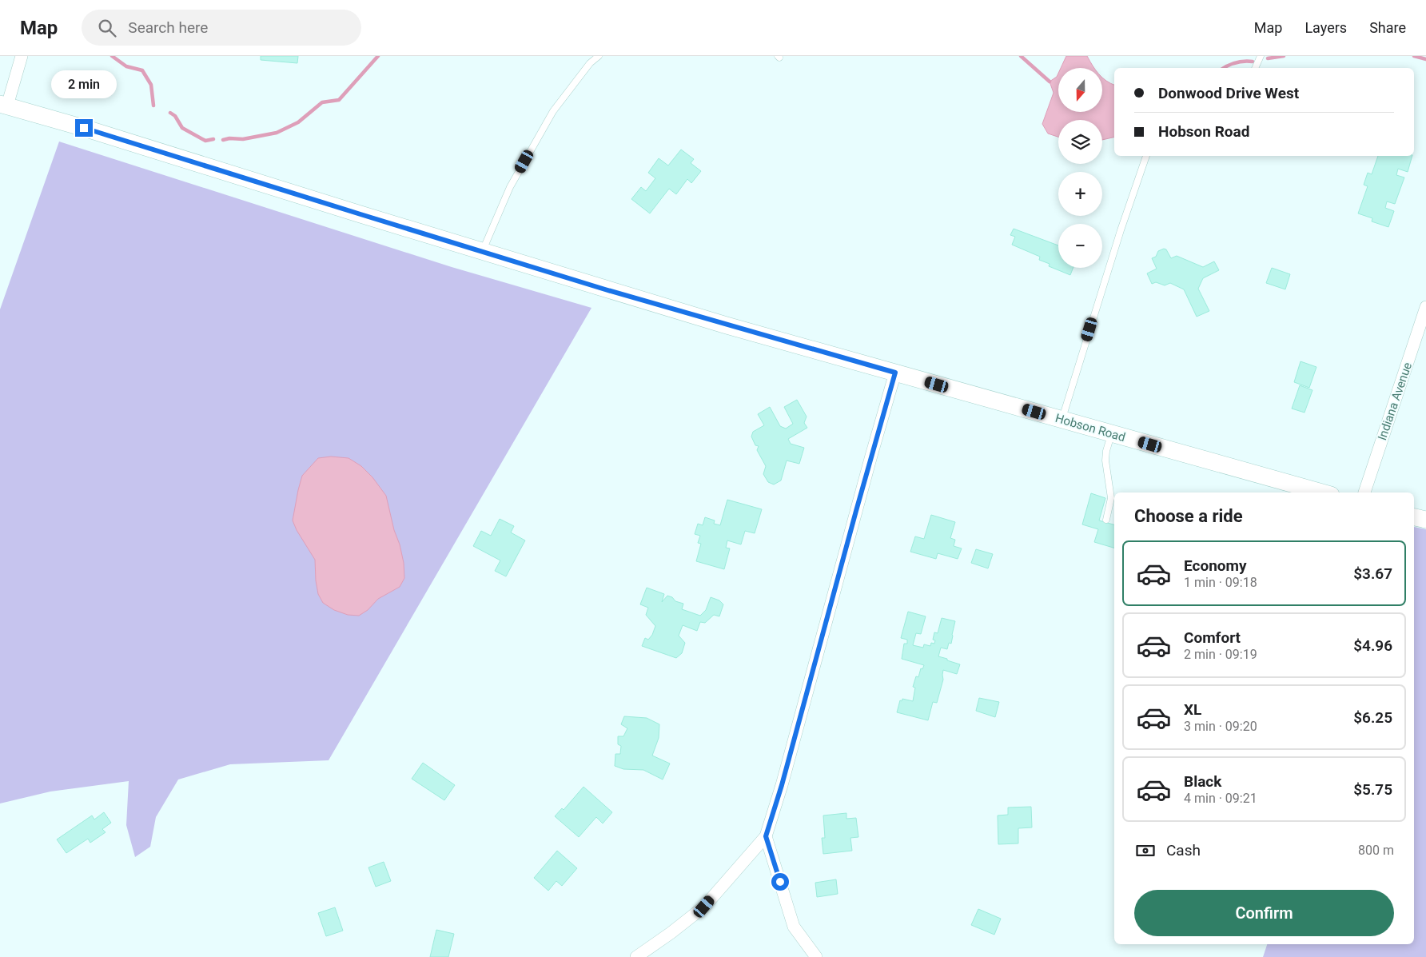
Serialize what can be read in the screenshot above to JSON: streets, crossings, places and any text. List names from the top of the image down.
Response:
{
  "streets": {
    "main road": ["Hobson Road"],
    "street": ["Indiana Avenue"]
  },
  "north": "bottom",
  "page": {
    "header": "Map",
    "search": "Search here",
    "nav": ["Map", "Layers", "Share"],
    "map_buttons": ["+", "−"],
    "banner": ["Donwood Drive West", "Hobson Road"],
    "bubble": "2 min",
    "heading": "Choose a ride",
    "list": [
      {
        "name": "Economy",
        "note": "1 min · 09:18",
        "value": "$3.67"
      },
      {
        "name": "Comfort",
        "note": "2 min · 09:19",
        "value": "$4.96"
      },
      {
        "name": "XL",
        "note": "3 min · 09:20",
        "value": "$6.25"
      },
      {
        "name": "Black",
        "note": "4 min · 09:21",
        "value": "$5.75"
      }
    ],
    "pay": ["Cash", "800 m"],
    "buttons": "Confirm"
  }
}
